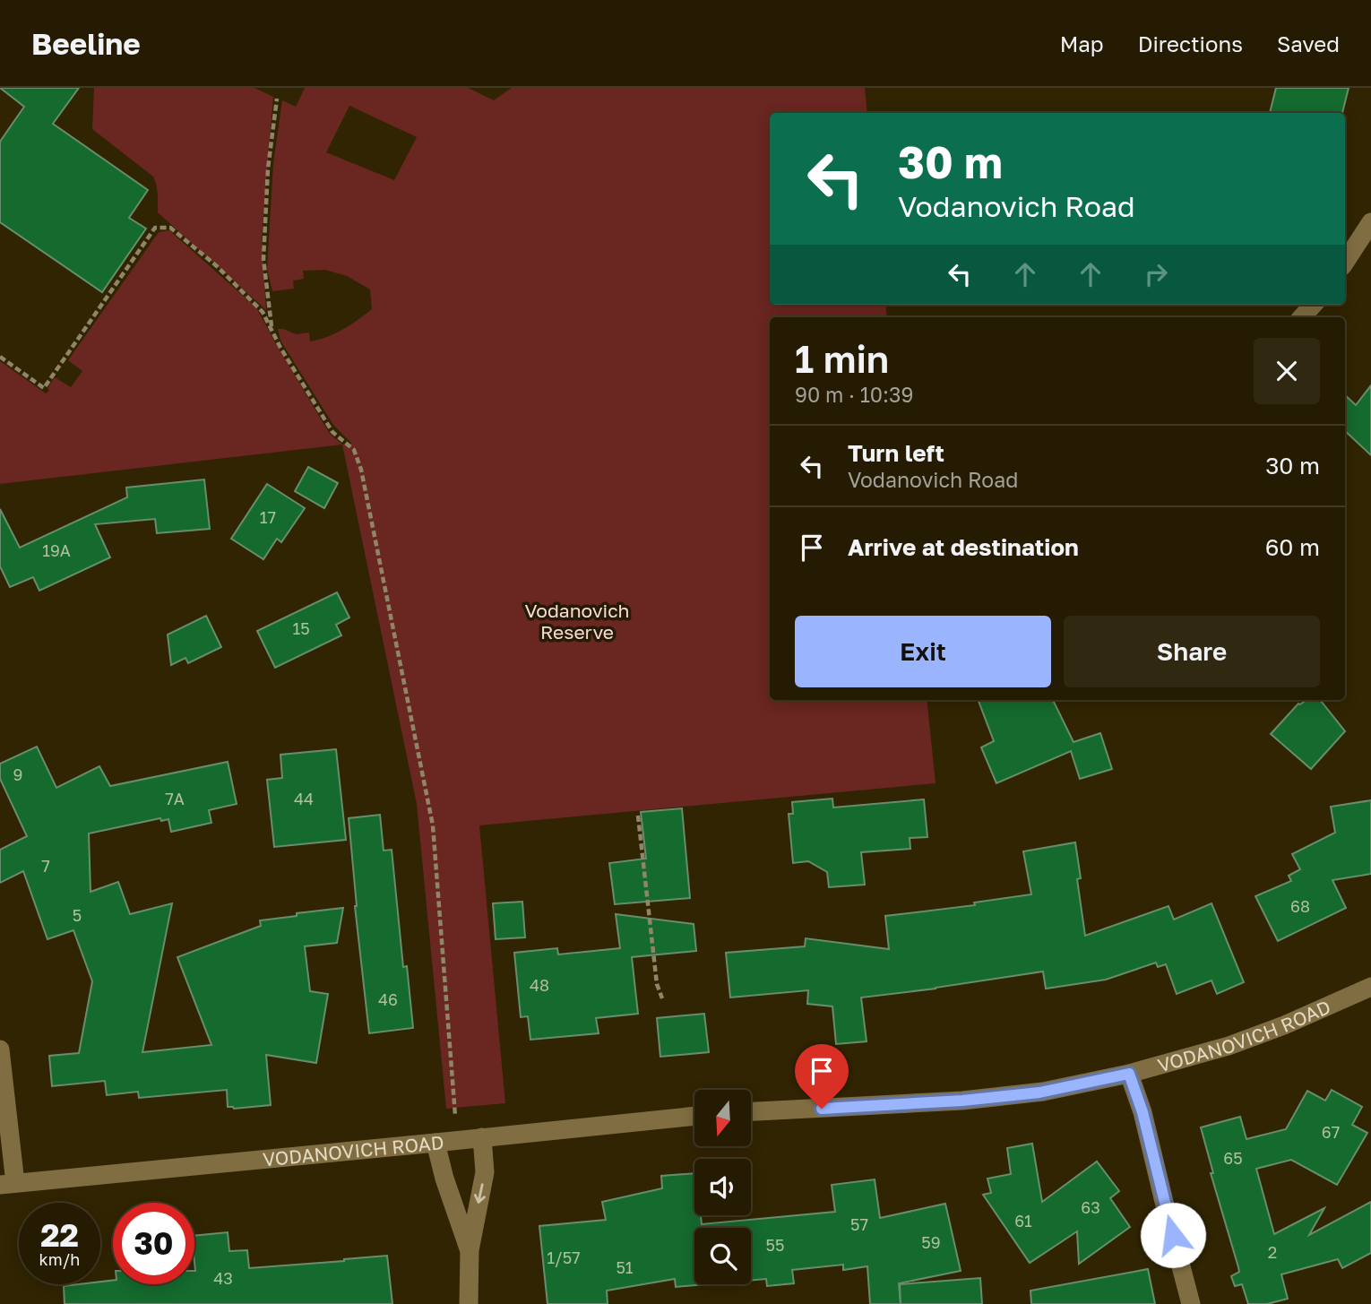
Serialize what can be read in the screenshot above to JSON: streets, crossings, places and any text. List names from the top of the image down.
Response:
{
  "streets": {
    "street": ["VODANOVICH ROAD"]
  },
  "parks": ["Vodanovich Reserve"],
  "house_numbers": [
    "17",
    "19A",
    "15",
    "9",
    "7A",
    "44",
    "7",
    "68",
    "5",
    "48",
    "46",
    "67",
    "65",
    "63",
    "61",
    "57",
    "59",
    "55",
    "2",
    "1/57",
    "51",
    "43"
  ],
  "north": "bottom",
  "page": {
    "header": "Beeline",
    "nav": ["Map", "Directions", "Saved"],
    "turn": ["30 m", "Vodanovich Road"],
    "heading": ["1 min", "90 m · 10:39"],
    "list": [
      {
        "name": "Turn left",
        "note": "Vodanovich Road",
        "value": "30 m"
      },
      {
        "name": "Arrive at destination",
        "value": "60 m"
      }
    ],
    "buttons": ["Exit", "Share"],
    "speed": "22 km/h",
    "limit": "30"
  }
}
